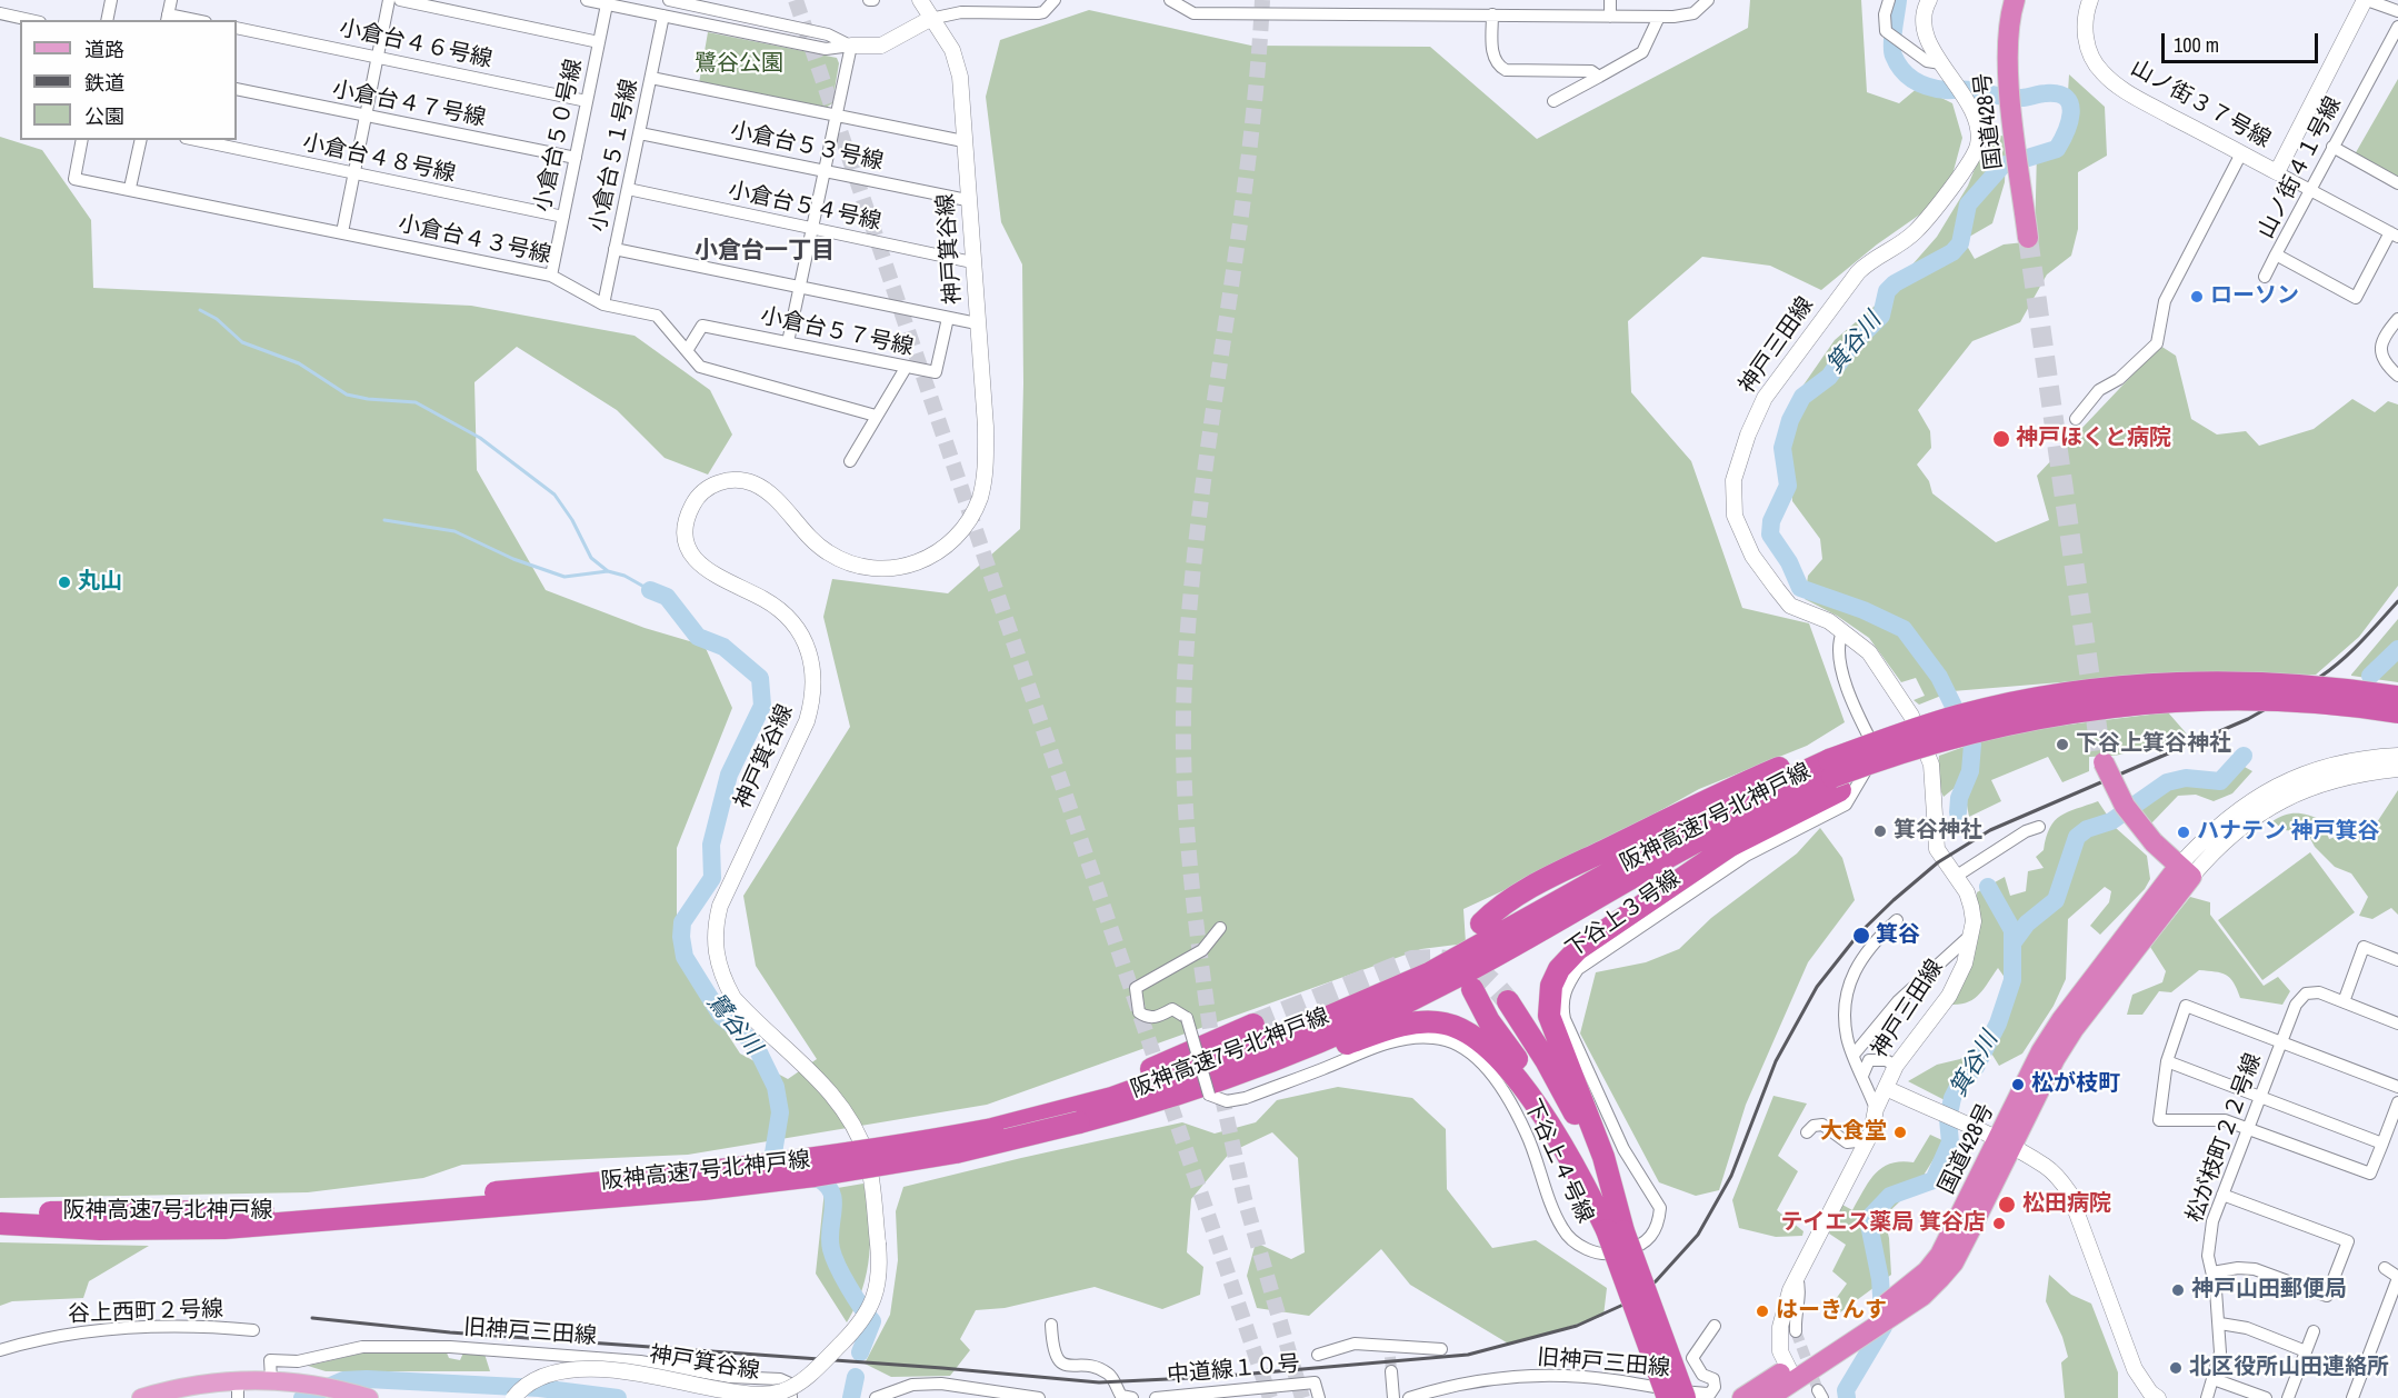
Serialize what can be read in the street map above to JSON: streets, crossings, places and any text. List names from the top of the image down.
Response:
{
  "streets": {
    "highway": ["国道428号", "阪神高速7号北神戸線"],
    "street": [
      "小倉台４６号線",
      "小倉台４７号線",
      "山ノ街３７号線",
      "小倉台５０号線",
      "小倉台５３号線",
      "小倉台５１号線",
      "小倉台４８号線",
      "山ノ街４１号線",
      "小倉台５４号線",
      "小倉台４３号線",
      "神戸箕谷線",
      "小倉台５７号線",
      "神戸三田線",
      "下谷上３号線",
      "松が枝町２２号線",
      "下谷上４号線",
      "谷上西町２号線",
      "旧神戸三田線",
      "中道線１０号"
    ]
  },
  "crossings": [
    ["小倉台４６号線", "小倉台５０号線"],
    ["小倉台４７号線", "小倉台５０号線"],
    ["山ノ街３７号線", "山ノ街４１号線"],
    ["国道428号", "神戸三田線"],
    ["小倉台５０号線", "小倉台４８号線"],
    ["小倉台５０号線", "小倉台４３号線"],
    ["小倉台５３号線", "小倉台５１号線"],
    ["小倉台５３号線", "神戸箕谷線"],
    ["小倉台５１号線", "小倉台５４号線"],
    ["小倉台５１号線", "小倉台４３号線"],
    ["小倉台５４号線", "神戸箕谷線"],
    ["小倉台４３号線", "小倉台５７号線"],
    ["神戸箕谷線", "旧神戸三田線"],
    ["神戸三田線", "下谷上３号線"],
    ["下谷上３号線", "下谷上４号線"]
  ],
  "districts": ["小倉台一丁目"],
  "water": ["箕谷川", "鷺谷川"],
  "parks": ["鷺谷公園"],
  "places": [
    "ローソン",
    "神戸ほくと病院",
    "丸山",
    "下谷上箕谷神社",
    "箕谷神社",
    "ハナテン 神戸箕谷",
    "箕谷",
    "松が枝町",
    "大食堂",
    "松田病院",
    "テイエス薬局 箕谷店",
    "神戸山田郵便局",
    "はーきんす",
    "北区役所山田連絡所"
  ],
  "legend": ["道路", "鉄道", "公園"],
  "scale_bar": "100 m"
}
